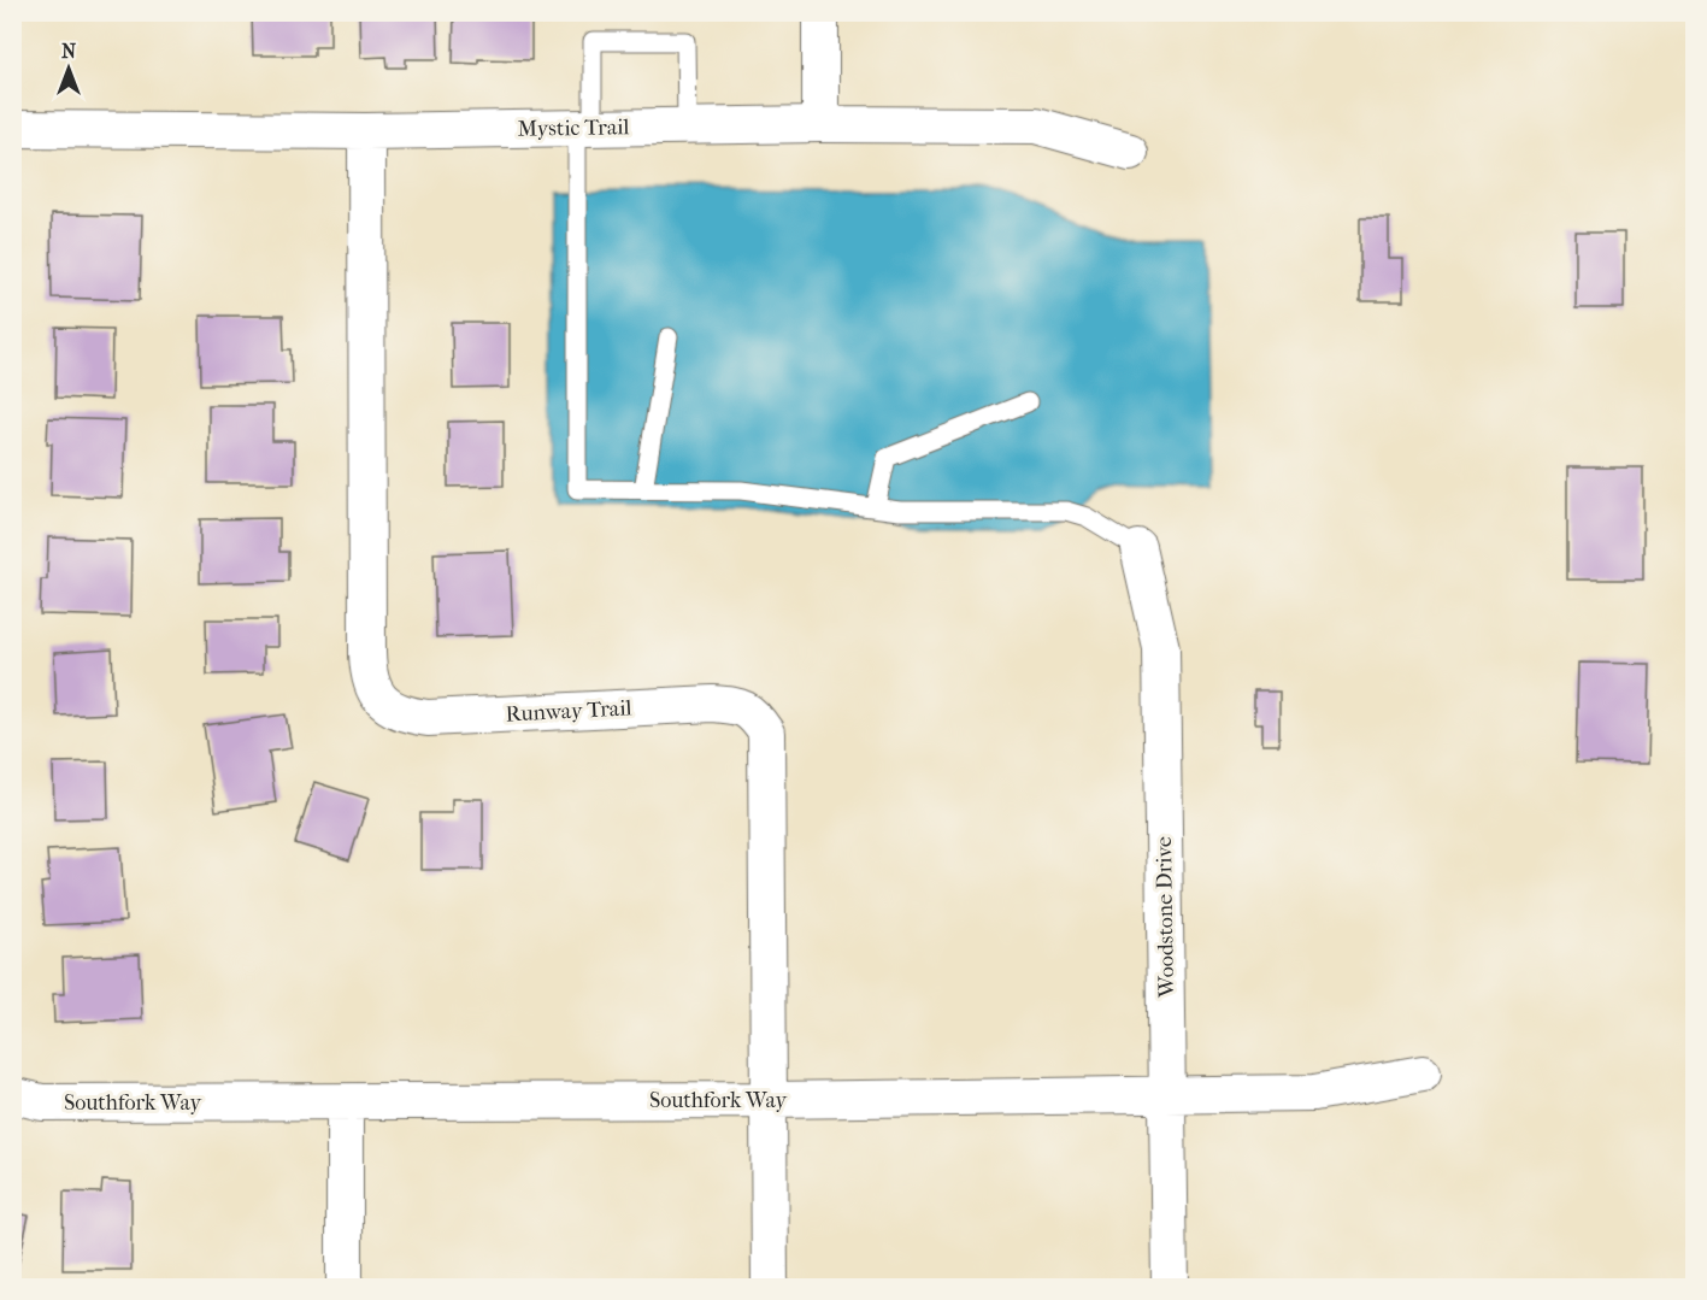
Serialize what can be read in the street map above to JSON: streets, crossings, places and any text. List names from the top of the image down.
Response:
{
  "streets": {
    "street": [
      "Mystic Trail",
      "Runway Trail",
      "Woodstone Drive",
      "Southfork Way"
    ]
  },
  "crossings": [
    ["Mystic Trail", "Runway Trail"],
    ["Runway Trail", "Southfork Way"],
    ["Woodstone Drive", "Southfork Way"]
  ],
  "north": "top"
}
